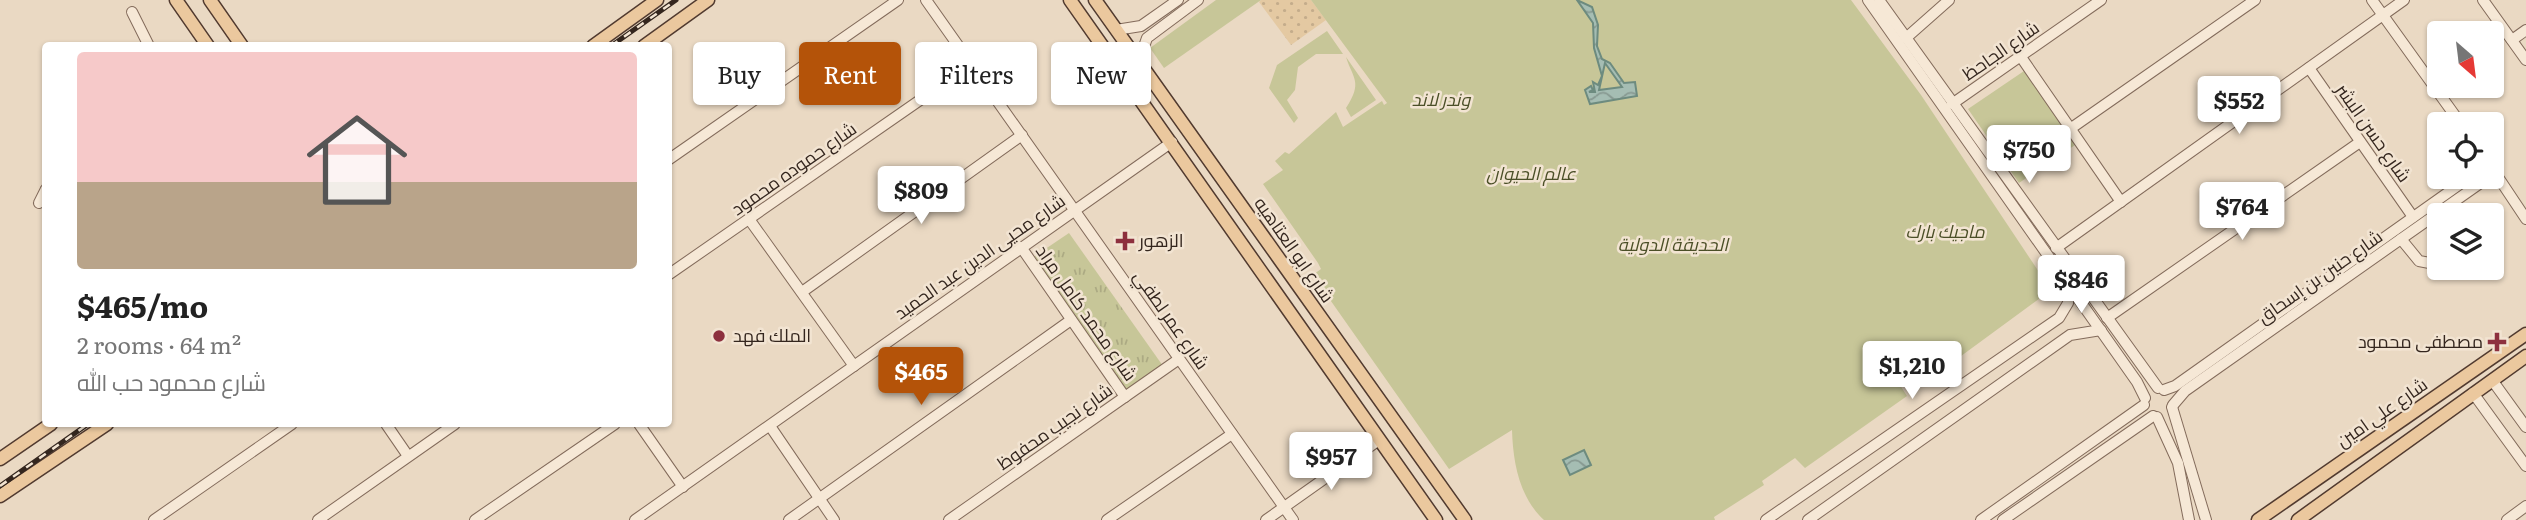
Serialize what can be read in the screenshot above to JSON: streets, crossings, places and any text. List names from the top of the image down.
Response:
{
  "streets": {
    "main road": ["شارع ابو العتاهيه", "شارع علي امين"],
    "street": [
      "شارع الجاحظ",
      "شارع حسن البشر",
      "شارع حموده محمود",
      "شارع محيى الدين عبد الحميد",
      "شارع حنين بن إسحاق",
      "شارع محمد كامل مراد",
      "شارع عمر لطفي",
      "شارع نجيب محفوظ"
    ]
  },
  "crossings": [
    ["شارع حسن البشر", "شارع حنين بن إسحاق"],
    ["شارع محيى الدين عبد الحميد", "شارع محمد كامل مراد"],
    ["شارع محيى الدين عبد الحميد", "شارع عمر لطفي"],
    ["شارع محمد كامل مراد", "شارع نجيب محفوظ"],
    ["شارع عمر لطفي", "شارع نجيب محفوظ"]
  ],
  "parks": [
    "وندر لاند",
    "عالم الحيوان",
    "ماجيك بارك",
    "الحديقة الدولية"
  ],
  "places": {
    "health": ["الزهور", "مصطفى محمود"],
    "other": ["الملك فهد"]
  },
  "north": "bottom right",
  "page": {
    "chip": [
      "Buy",
      "Rent",
      "Filters",
      "New"
    ],
    "list": [
      {
        "name": "$465/mo",
        "note": "2 rooms · 64 m² · شارع محمود حب الله"
      }
    ],
    "price": [
      "$552",
      "$750",
      "$809",
      "$764",
      "$846",
      "$1,210",
      "$465",
      "$957"
    ]
  }
}
